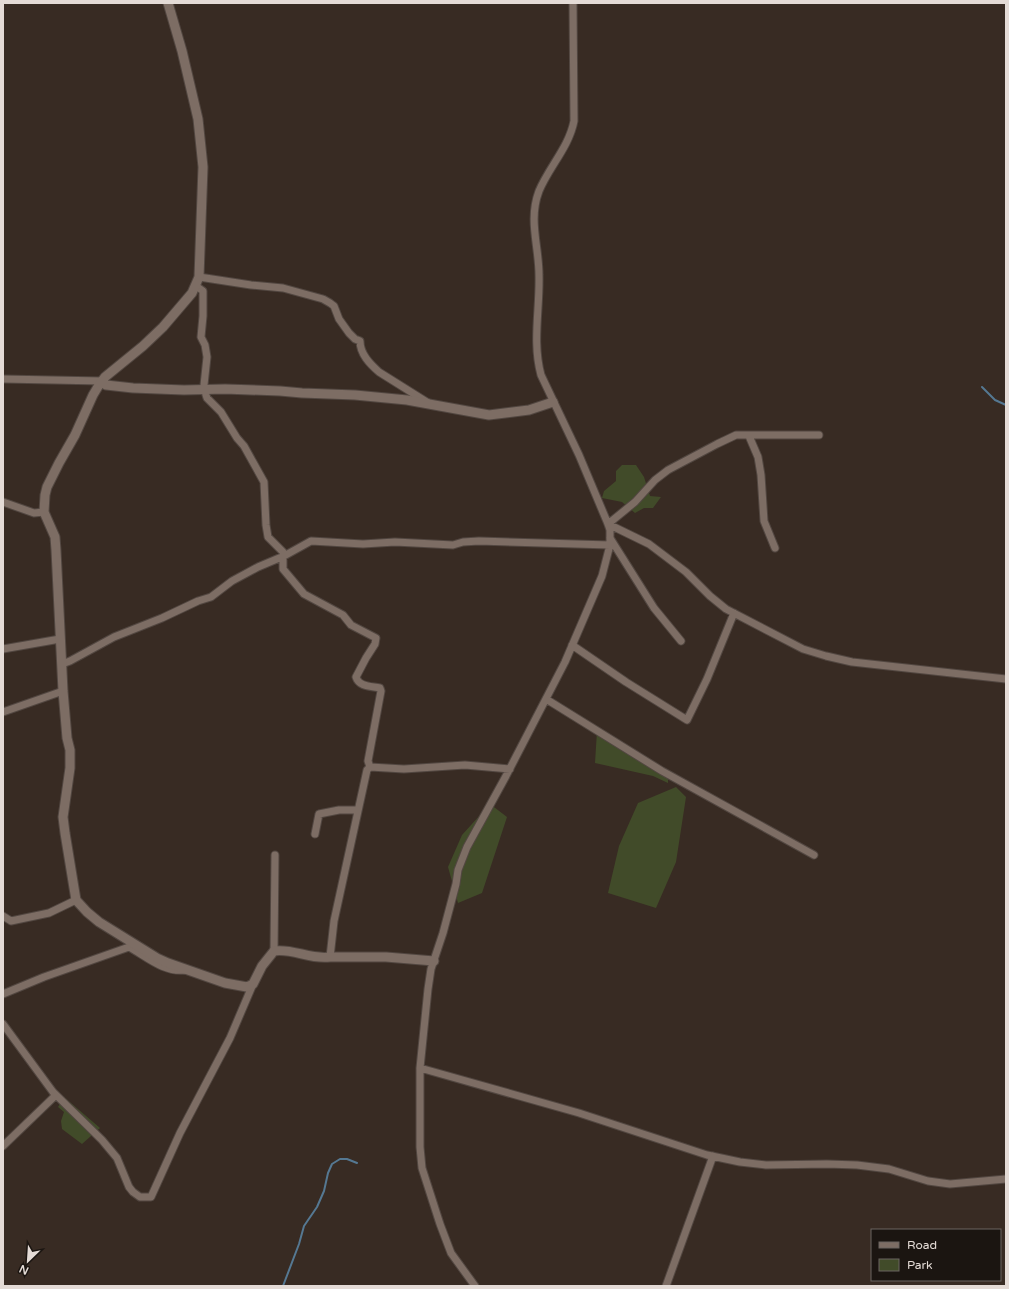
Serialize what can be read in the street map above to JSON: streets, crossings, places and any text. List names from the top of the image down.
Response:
{
  "legend": ["Road", "Park"],
  "north": "bottom left"
}
